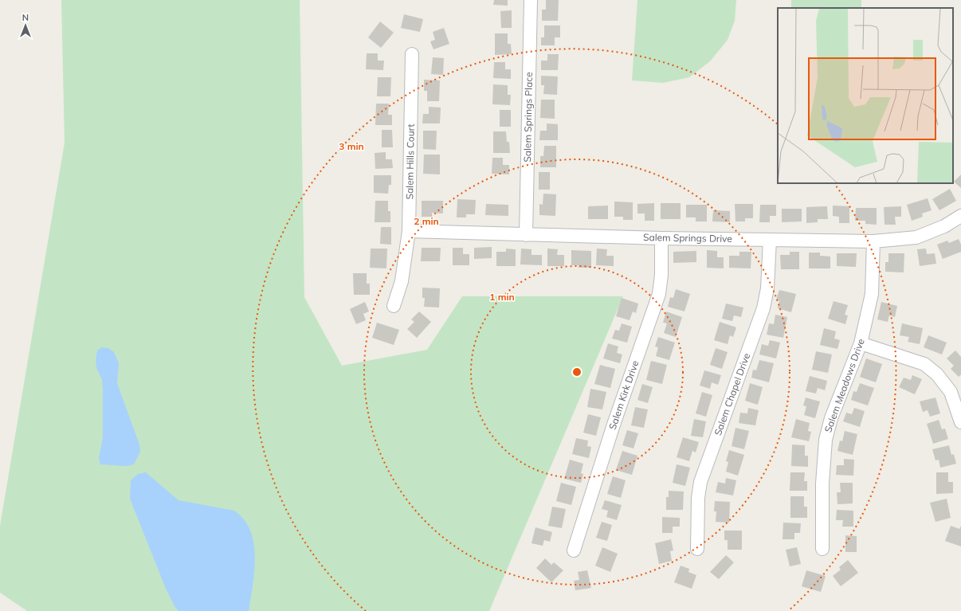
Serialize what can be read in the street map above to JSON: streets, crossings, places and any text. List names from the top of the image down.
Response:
{
  "streets": {
    "street": [
      "Salem Springs Place",
      "Salem Hills Court",
      "Salem Springs Drive",
      "Salem Meadows Drive",
      "Salem Chapel Drive",
      "Salem Kirk Drive"
    ]
  },
  "crossings": [
    ["Salem Springs Place", "Salem Springs Drive"],
    ["Salem Hills Court", "Salem Springs Drive"],
    ["Salem Springs Drive", "Salem Meadows Drive"],
    ["Salem Springs Drive", "Salem Chapel Drive"],
    ["Salem Springs Drive", "Salem Kirk Drive"]
  ],
  "north": "top",
  "rings": ["3 min", "2 min", "1 min"]
}
